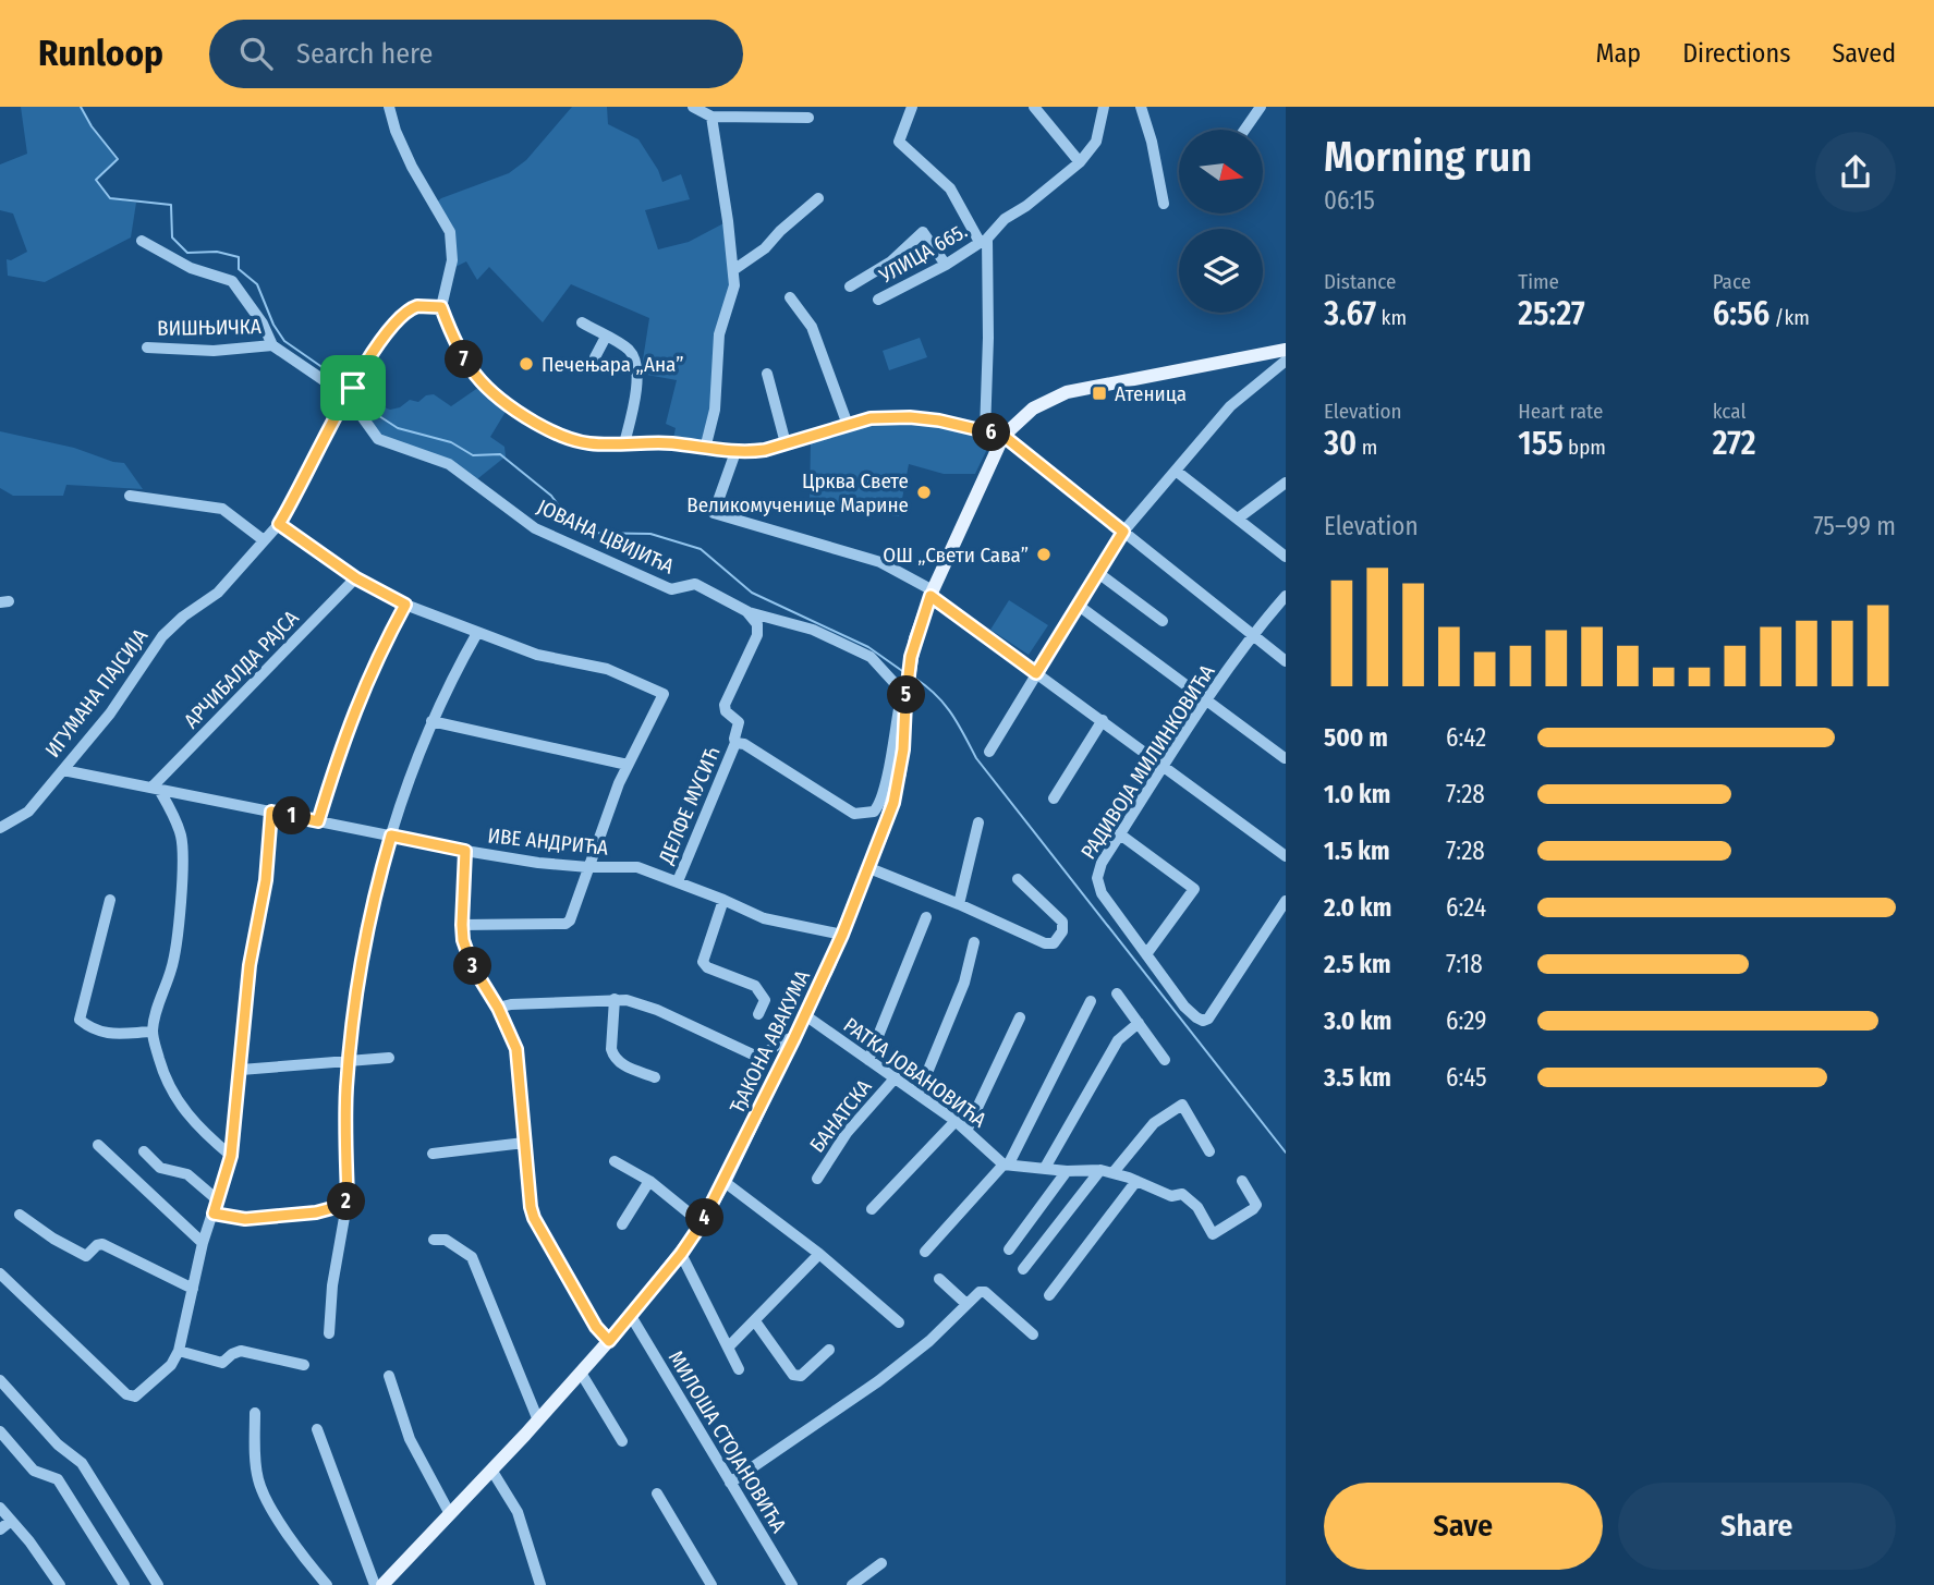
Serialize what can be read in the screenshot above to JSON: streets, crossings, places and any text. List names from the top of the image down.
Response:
{
  "streets": {
    "main road": ["ЂАКОНА АВАКУМА"],
    "street": [
      "УЛИЦА 665.",
      "ВИШЊИЧКА",
      "ЈОВАНА ЦВИЈИЋА",
      "АРЧИБАЛДА РАЈСА",
      "ИГУМАНА ПАЈСИЈА",
      "РАДИВОЈА МИЛИНКОВИЋА",
      "ДЕЛФЕ МУСИЋ",
      "ИВЕ АНДРИЋА",
      "РАТКА ЈОВАНОВИЋА",
      "БАНАТСКА",
      "МИЛОША СТОЈАНОВИЋА"
    ]
  },
  "crossings": [
    ["ВИШЊИЧКА", "ЈОВАНА ЦВИЈИЋА"],
    ["ЈОВАНА ЦВИЈИЋА", "ИГУМАНА ПАЈСИЈА"],
    ["ЈОВАНА ЦВИЈИЋА", "ЂАКОНА АВАКУМА"],
    ["АРЧИБАЛДА РАЈСА", "ИВЕ АНДРИЋА"],
    ["ИГУМАНА ПАЈСИЈА", "ИВЕ АНДРИЋА"],
    ["ДЕЛФЕ МУСИЋ", "ИВЕ АНДРИЋА"],
    ["ИВЕ АНДРИЋА", "ЂАКОНА АВАКУМА"],
    ["ЂАКОНА АВАКУМА", "РАТКА ЈОВАНОВИЋА"],
    ["ЂАКОНА АВАКУМА", "МИЛОША СТОЈАНОВИЋА"],
    ["РАТКА ЈОВАНОВИЋА", "БАНАТСКА"]
  ],
  "places": {
    "other": ["Печењара „Ана”", "Црква Свете Великомученице Марине", "ОШ „Свети Сава”"],
    "transit": ["Атеница"]
  },
  "north": "right",
  "page": {
    "header": "Runloop",
    "search": "Search here",
    "nav": ["Map", "Directions", "Saved"],
    "heading": ["Morning run", "06:15"],
    "stats": [
      ["Distance", "3.67 km"],
      ["Time", "25:27"],
      ["Pace", "6:56 /km"],
      ["Elevation", "30 m"],
      ["Heart rate", "155 bpm"],
      ["kcal", "272"]
    ],
    "pins": [
      "7",
      "6",
      "5",
      "1",
      "3",
      "2",
      "4"
    ],
    "chart": ["Elevation", "75–99 m"],
    "list": [
      {
        "name": "500 m",
        "note": "6:42"
      },
      {
        "name": "1.0 km",
        "note": "7:28"
      },
      {
        "name": "1.5 km",
        "note": "7:28"
      },
      {
        "name": "2.0 km",
        "note": "6:24"
      },
      {
        "name": "2.5 km",
        "note": "7:18"
      },
      {
        "name": "3.0 km",
        "note": "6:29"
      },
      {
        "name": "3.5 km",
        "note": "6:45"
      }
    ],
    "buttons": ["Save", "Share"]
  }
}
